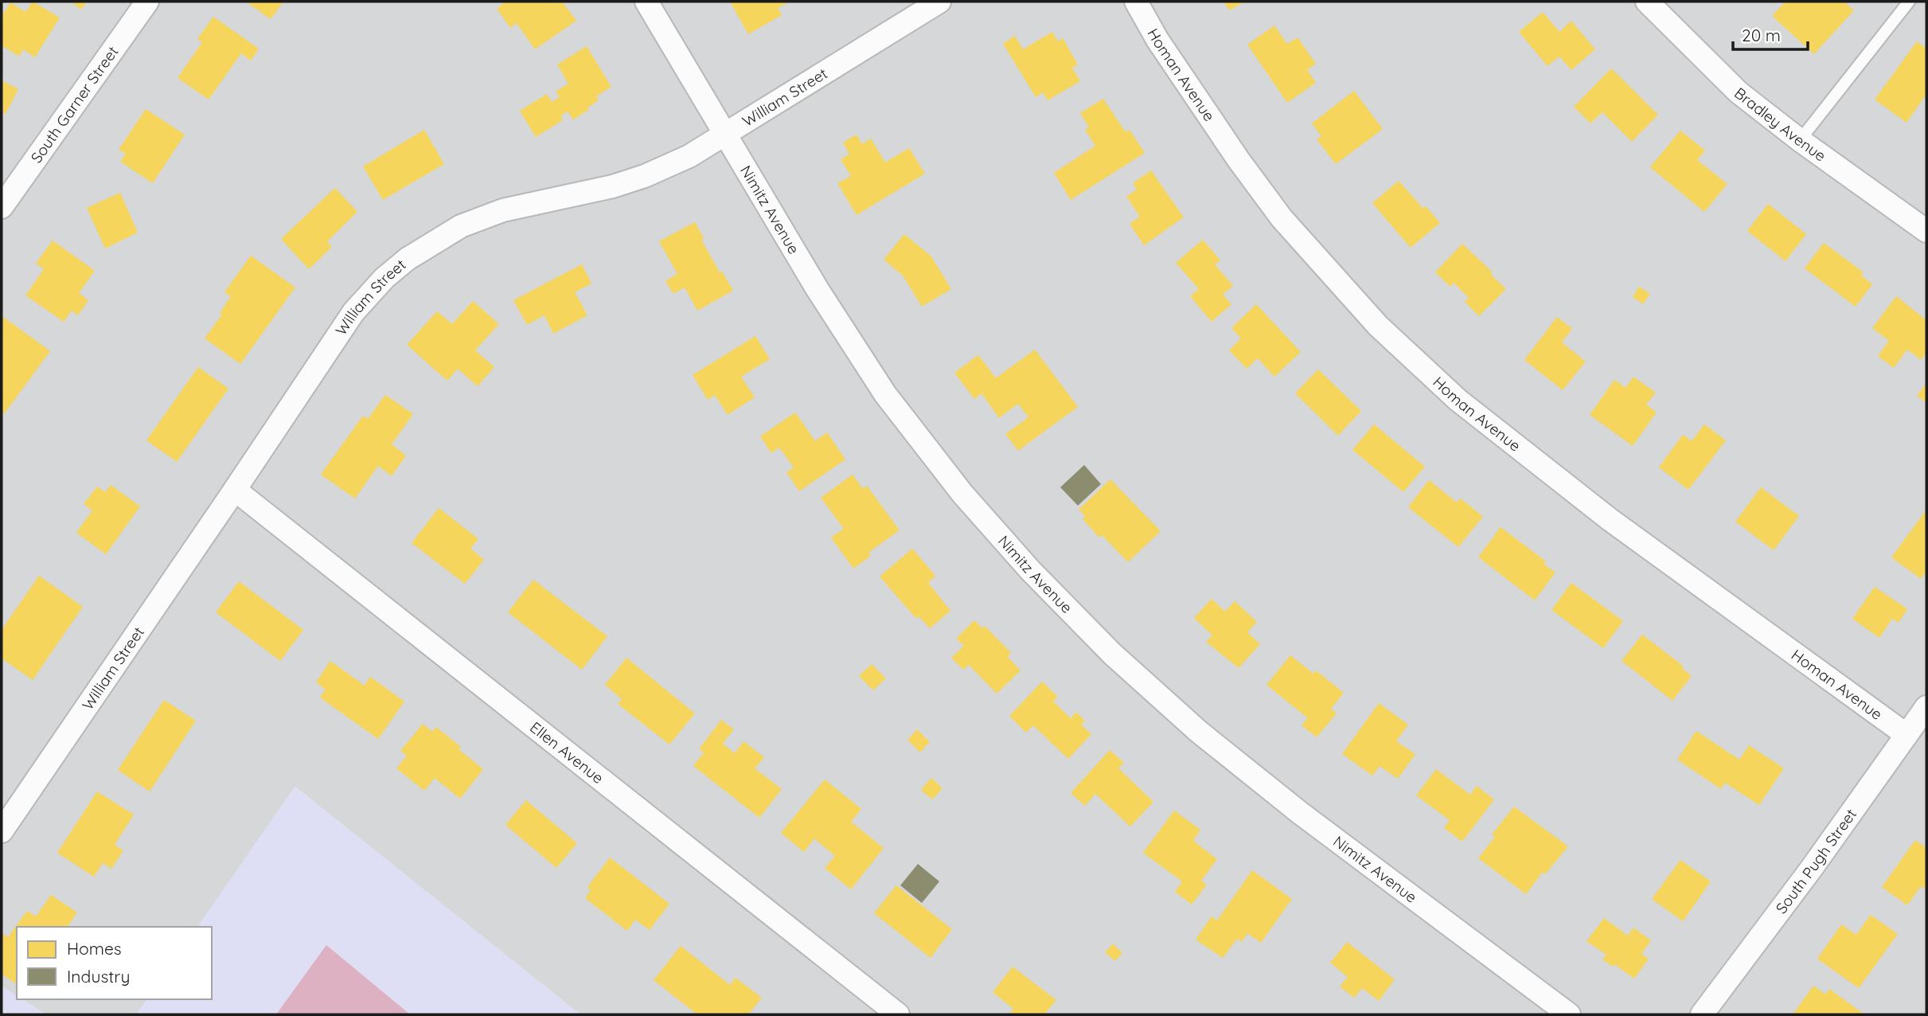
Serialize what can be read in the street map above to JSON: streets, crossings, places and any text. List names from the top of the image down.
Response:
{
  "streets": {
    "street": [
      "Homan Avenue",
      "William Street",
      "South Garner Street",
      "Bradley Avenue",
      "Nimitz Avenue",
      "Ellen Avenue",
      "South Pugh Street"
    ]
  },
  "crossings": [
    ["Homan Avenue", "South Pugh Street"],
    ["William Street", "Nimitz Avenue"],
    ["William Street", "Ellen Avenue"]
  ],
  "legend": ["Homes", "Industry"],
  "scale_bar": "20 m"
}
